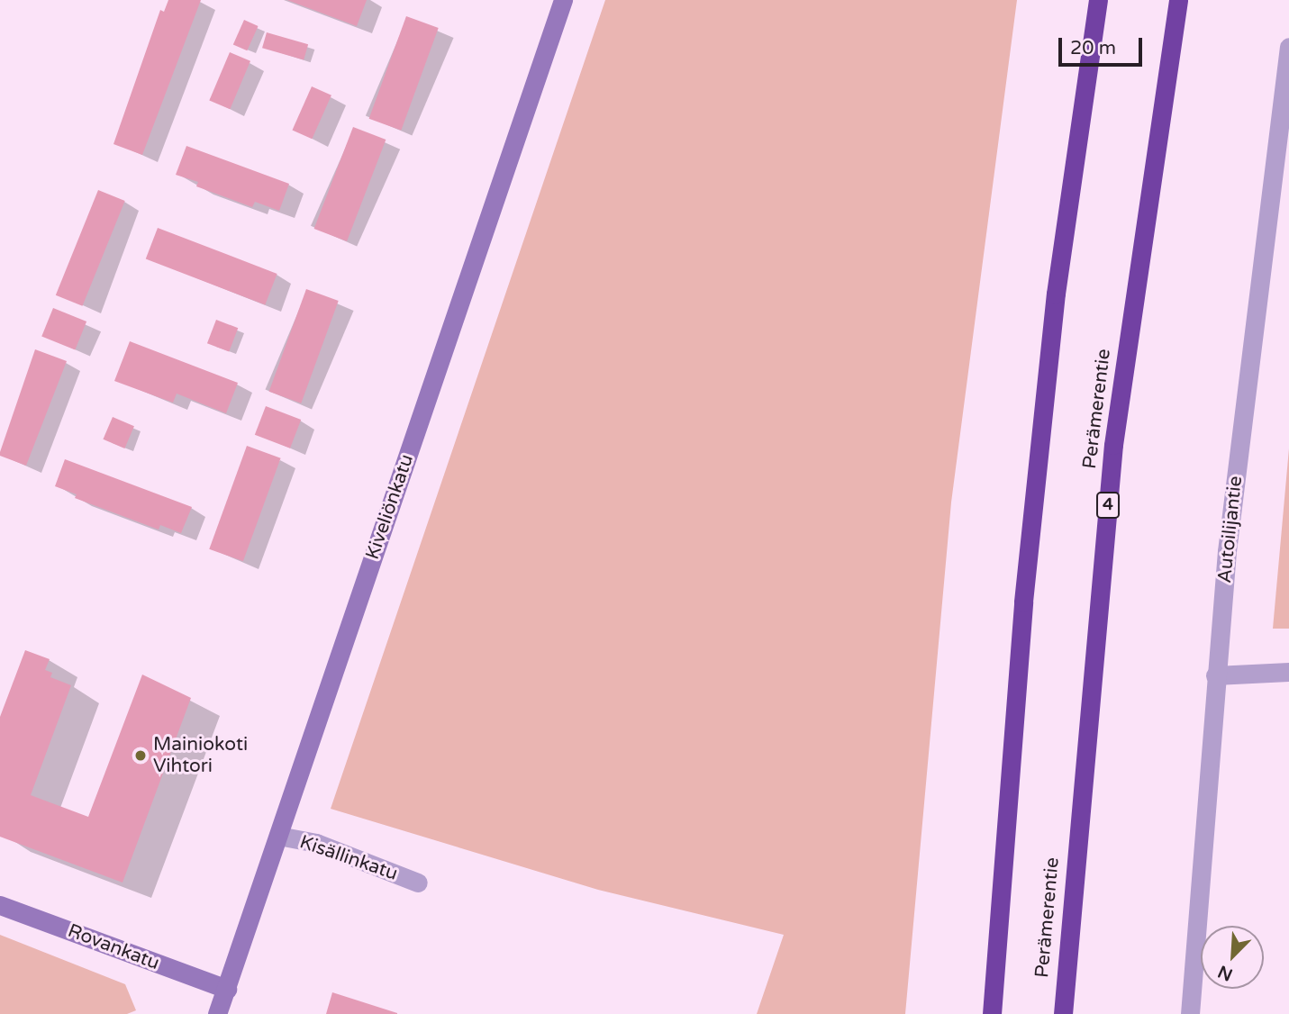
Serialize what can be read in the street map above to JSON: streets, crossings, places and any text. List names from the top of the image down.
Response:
{
  "streets": {
    "highway": ["Perämerentie", "4"],
    "main road": ["Kiveliönkatu", "Rovankatu"],
    "street": ["Autoilijantie", "Kisällinkatu"]
  },
  "crossings": [
    ["Kiveliönkatu", "Kisällinkatu"],
    ["Kiveliönkatu", "Rovankatu"]
  ],
  "places": ["Mainiokoti Vihtori"],
  "scale_bar": "20 m",
  "north": "bottom left"
}
